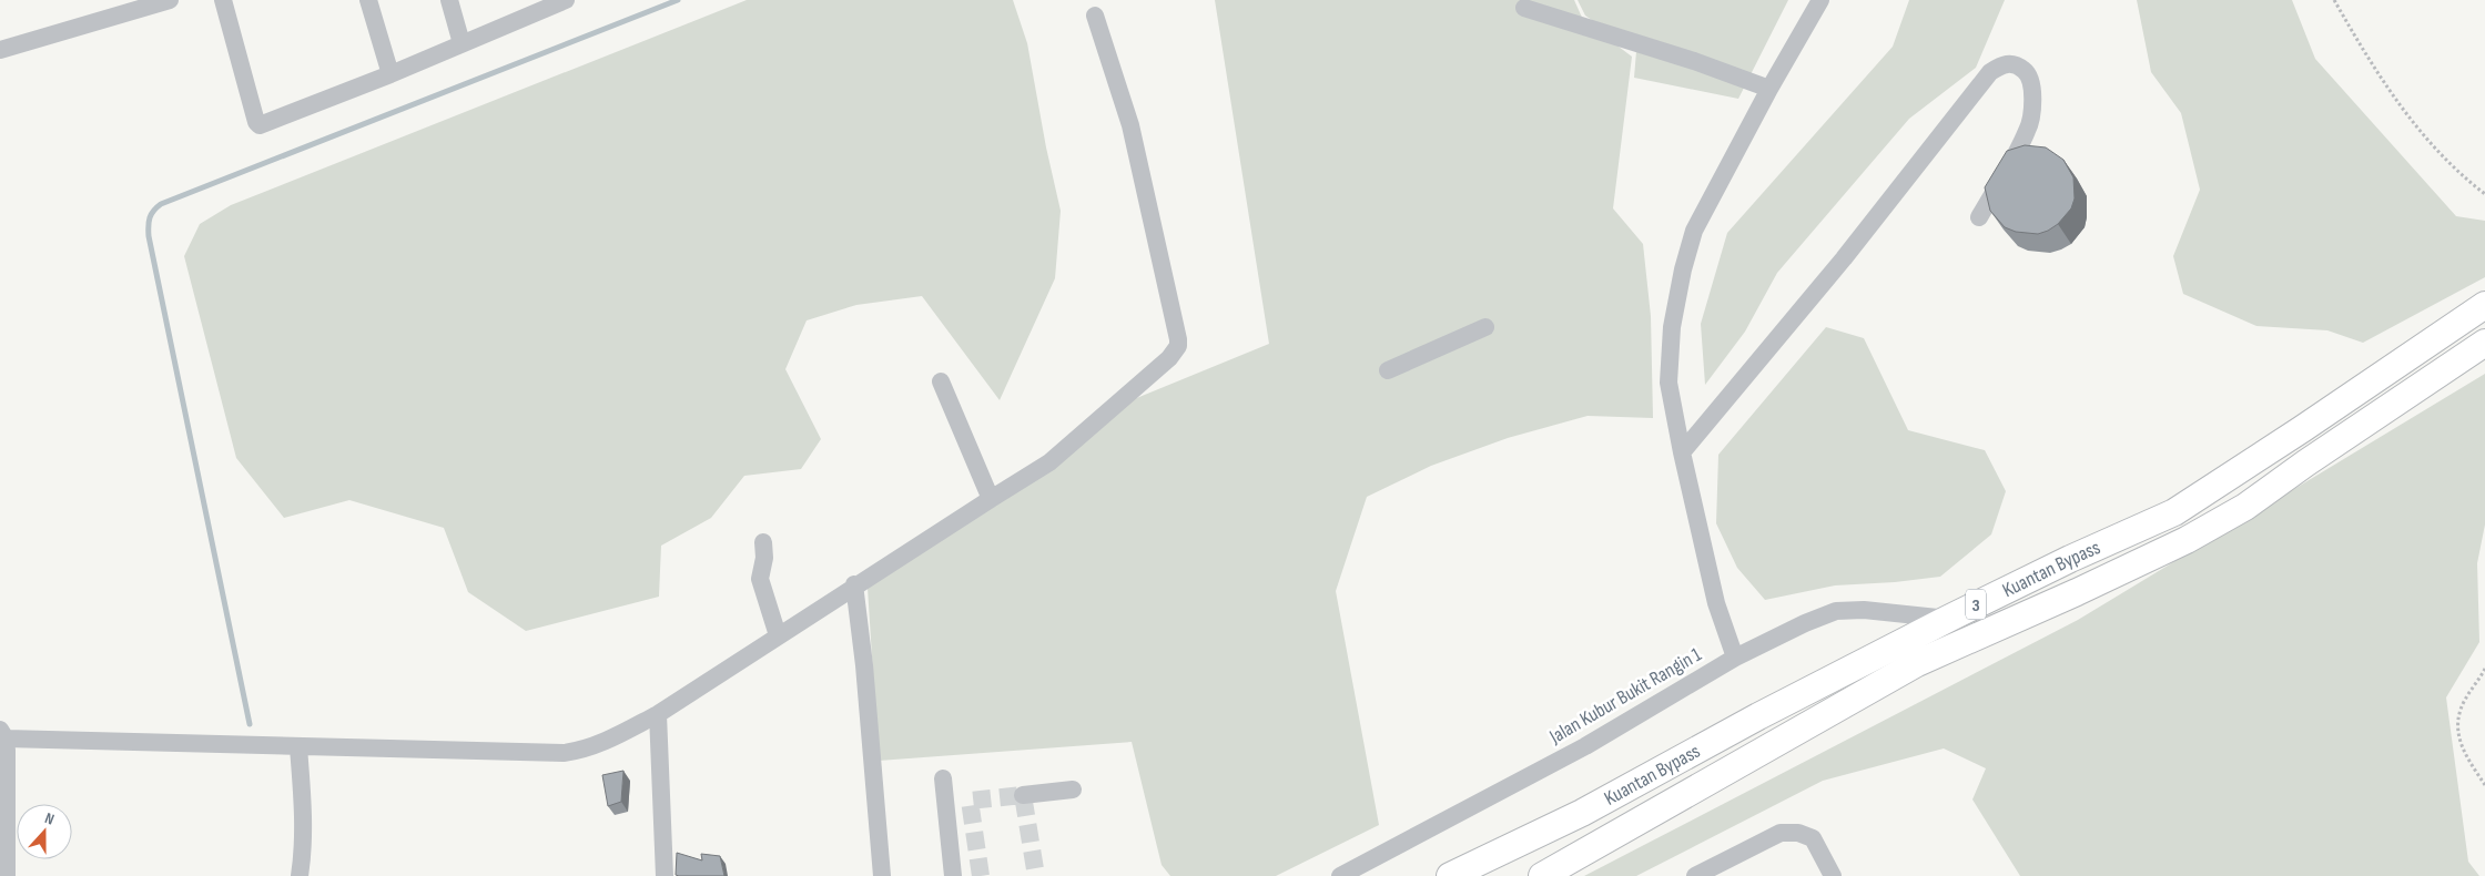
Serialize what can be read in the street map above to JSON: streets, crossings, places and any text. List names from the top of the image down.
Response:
{
  "streets": {
    "highway": ["Kuantan Bypass", "3"],
    "street": ["Jalan Kubur Bukit Rangin 1"]
  },
  "crossings": [
    ["Kuantan Bypass", "Jalan Kubur Bukit Rangin 1"]
  ],
  "north": "top"
}
